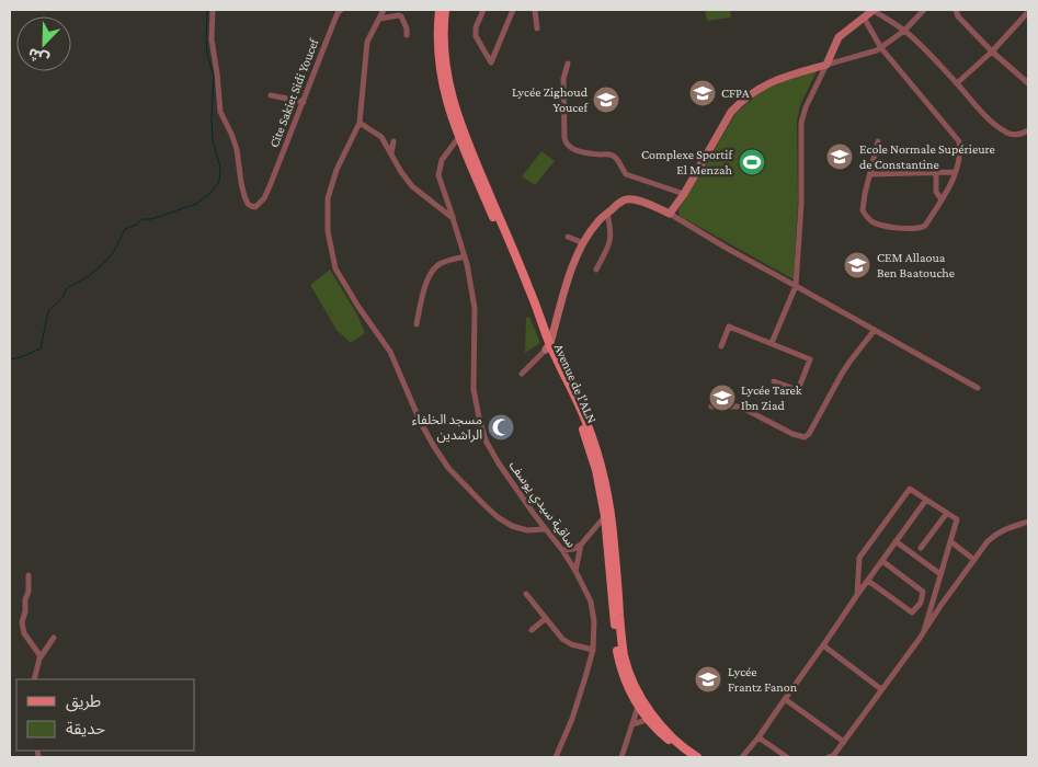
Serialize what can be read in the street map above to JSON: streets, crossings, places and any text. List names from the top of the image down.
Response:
{
  "streets": {
    "street": ["Cite Sakiet Sidi Youcef", "ساقية سيدي يوسف"]
  },
  "places": {
    "school or university": [
      "CFPA",
      "Lycée Zighoud Youcef",
      "Ecole Normale Supérieure de Constantine",
      "CEM Allaoua Ben Baatouche",
      "Lycée Tarek Ibn Ziad",
      "Lycée Frantz Fanon"
    ],
    "sports": ["Complexe Sportif El Menzah"],
    "mosque": ["مسجد الخلفاء الراشدين"]
  },
  "legend": ["طريق", "حديقة"],
  "north": "bottom left"
}
